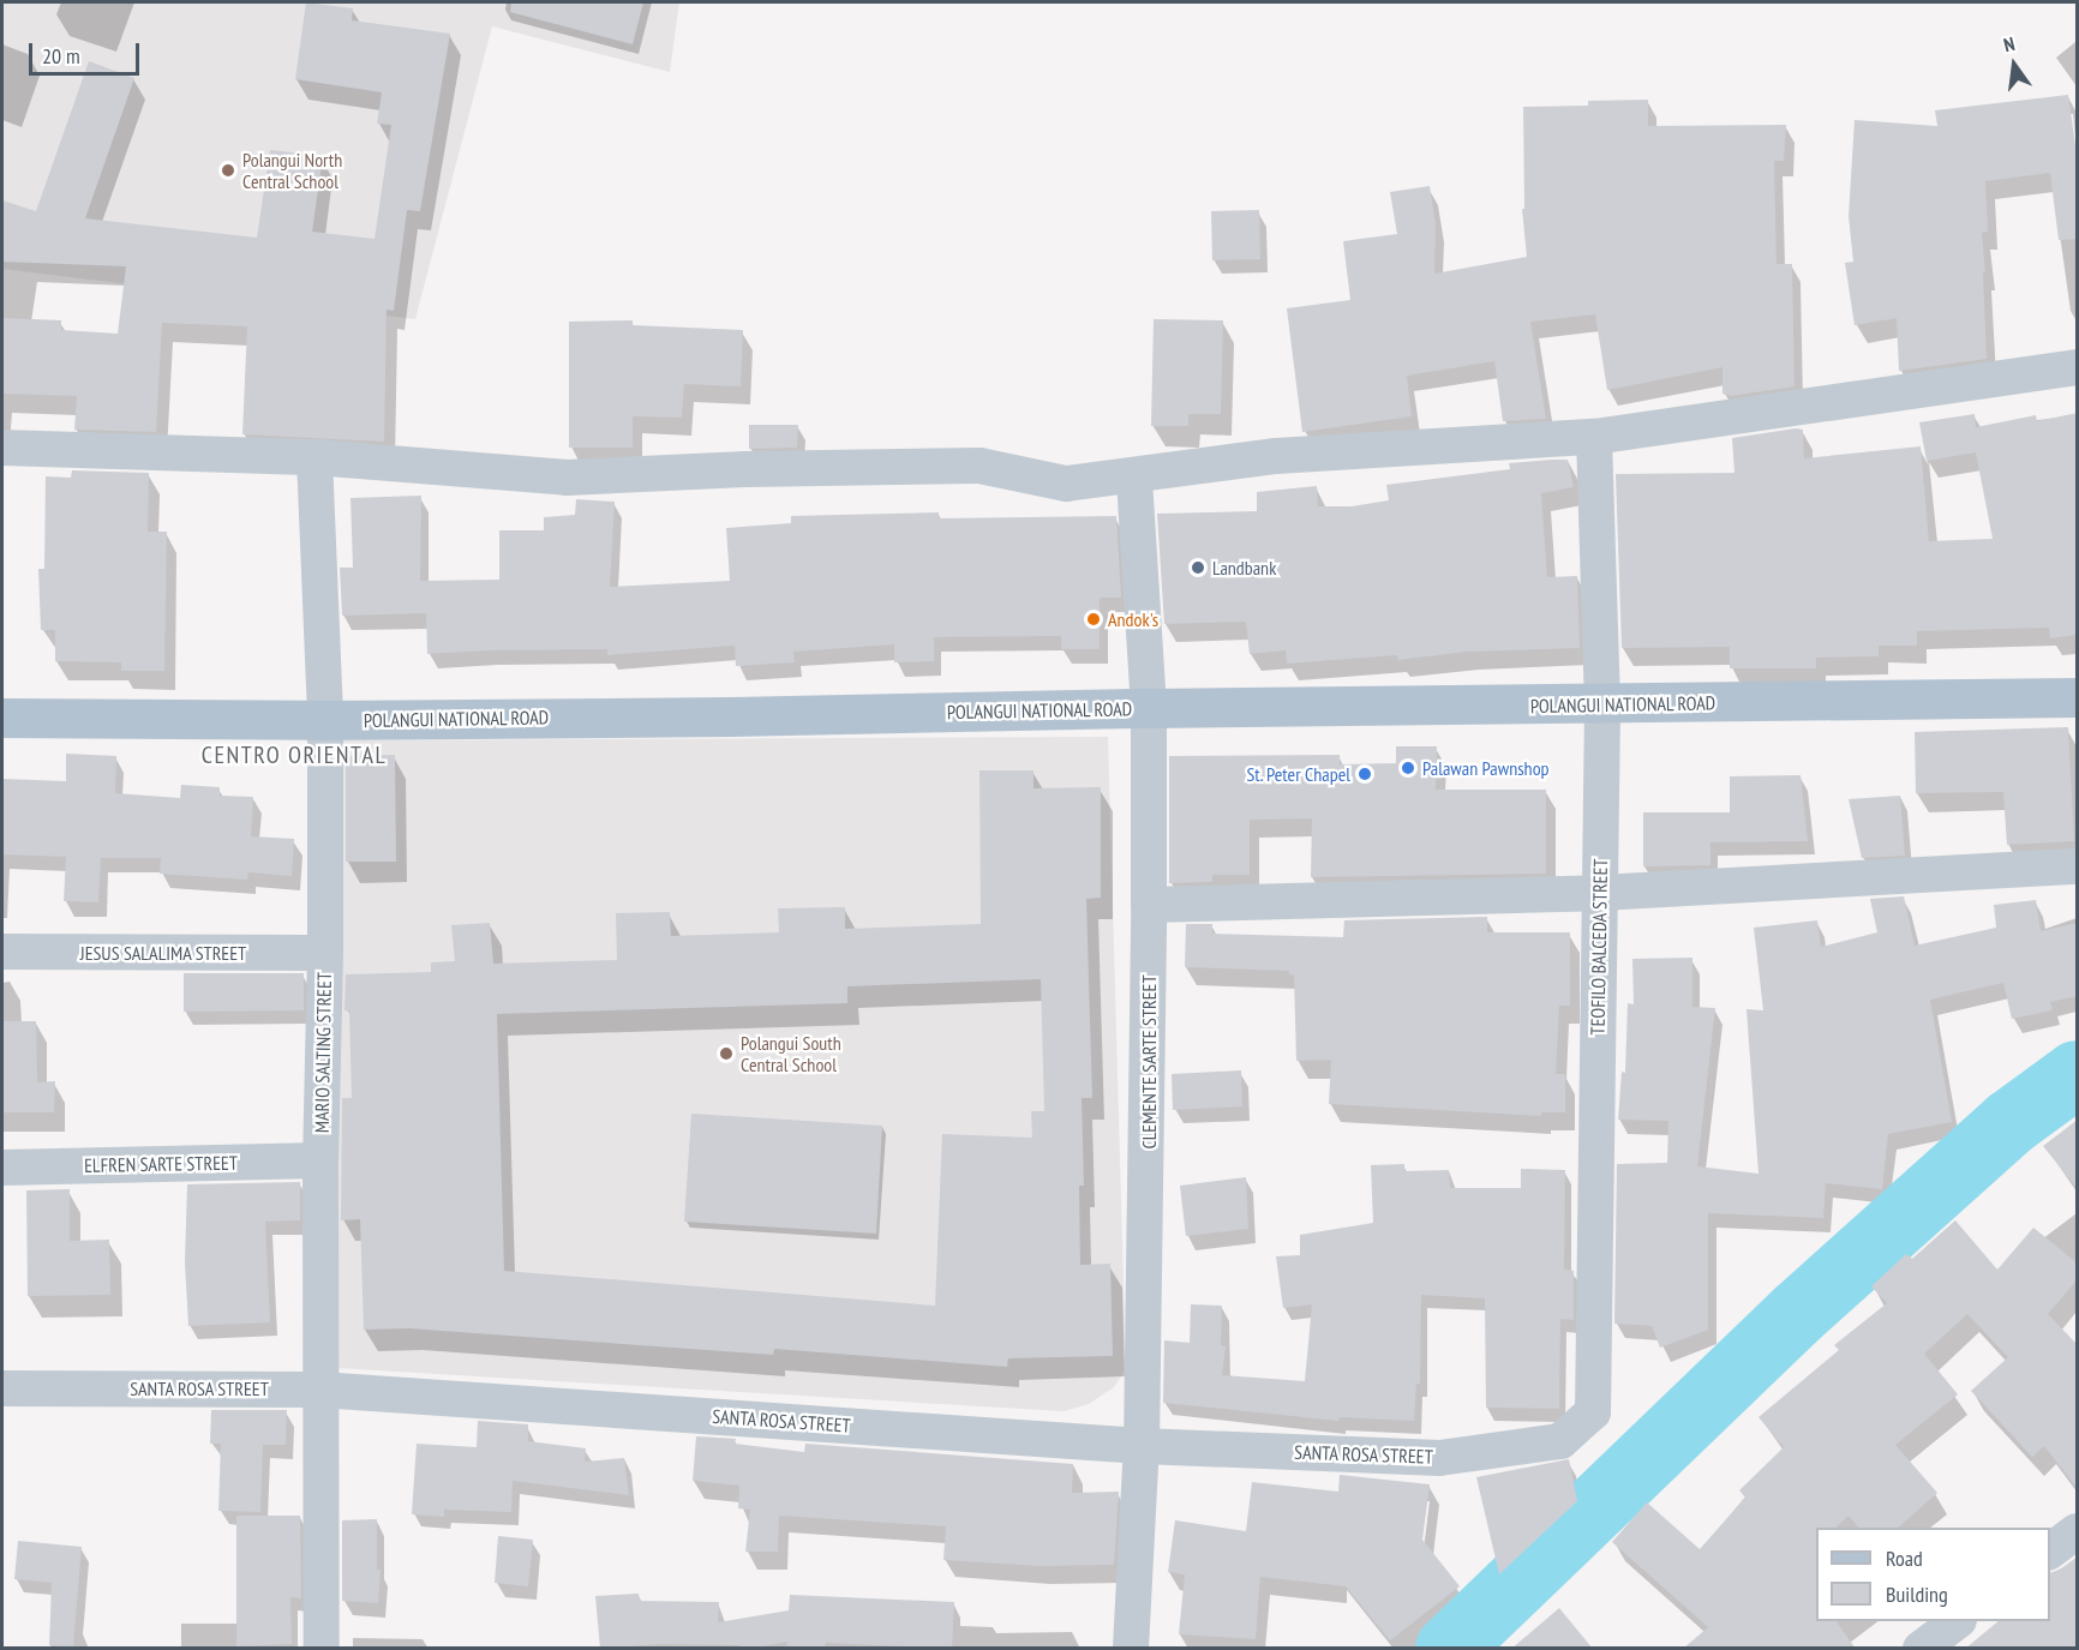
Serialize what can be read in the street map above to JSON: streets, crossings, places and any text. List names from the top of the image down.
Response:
{
  "streets": {
    "main road": ["POLANGUI NATIONAL ROAD"],
    "street": [
      "TEOFILO BALCEDA STREET",
      "JESUS SALALIMA STREET",
      "MARIO SALTING STREET",
      "CLEMENTE SARTE STREET",
      "ELFREN SARTE STREET",
      "SANTA ROSA STREET"
    ]
  },
  "crossings": [
    ["POLANGUI NATIONAL ROAD", "TEOFILO BALCEDA STREET"],
    ["POLANGUI NATIONAL ROAD", "MARIO SALTING STREET"],
    ["POLANGUI NATIONAL ROAD", "CLEMENTE SARTE STREET"],
    ["TEOFILO BALCEDA STREET", "SANTA ROSA STREET"],
    ["JESUS SALALIMA STREET", "MARIO SALTING STREET"],
    ["MARIO SALTING STREET", "ELFREN SARTE STREET"],
    ["MARIO SALTING STREET", "SANTA ROSA STREET"],
    ["CLEMENTE SARTE STREET", "SANTA ROSA STREET"]
  ],
  "districts": ["CENTRO ORIENTAL"],
  "places": [
    "Polangui North Central School",
    "Landbank",
    "Andok's",
    "Palawan Pawnshop",
    "St. Peter Chapel",
    "Polangui South Central School"
  ],
  "legend": ["Road", "Building"],
  "scale_bar": "20 m",
  "north": "top"
}
